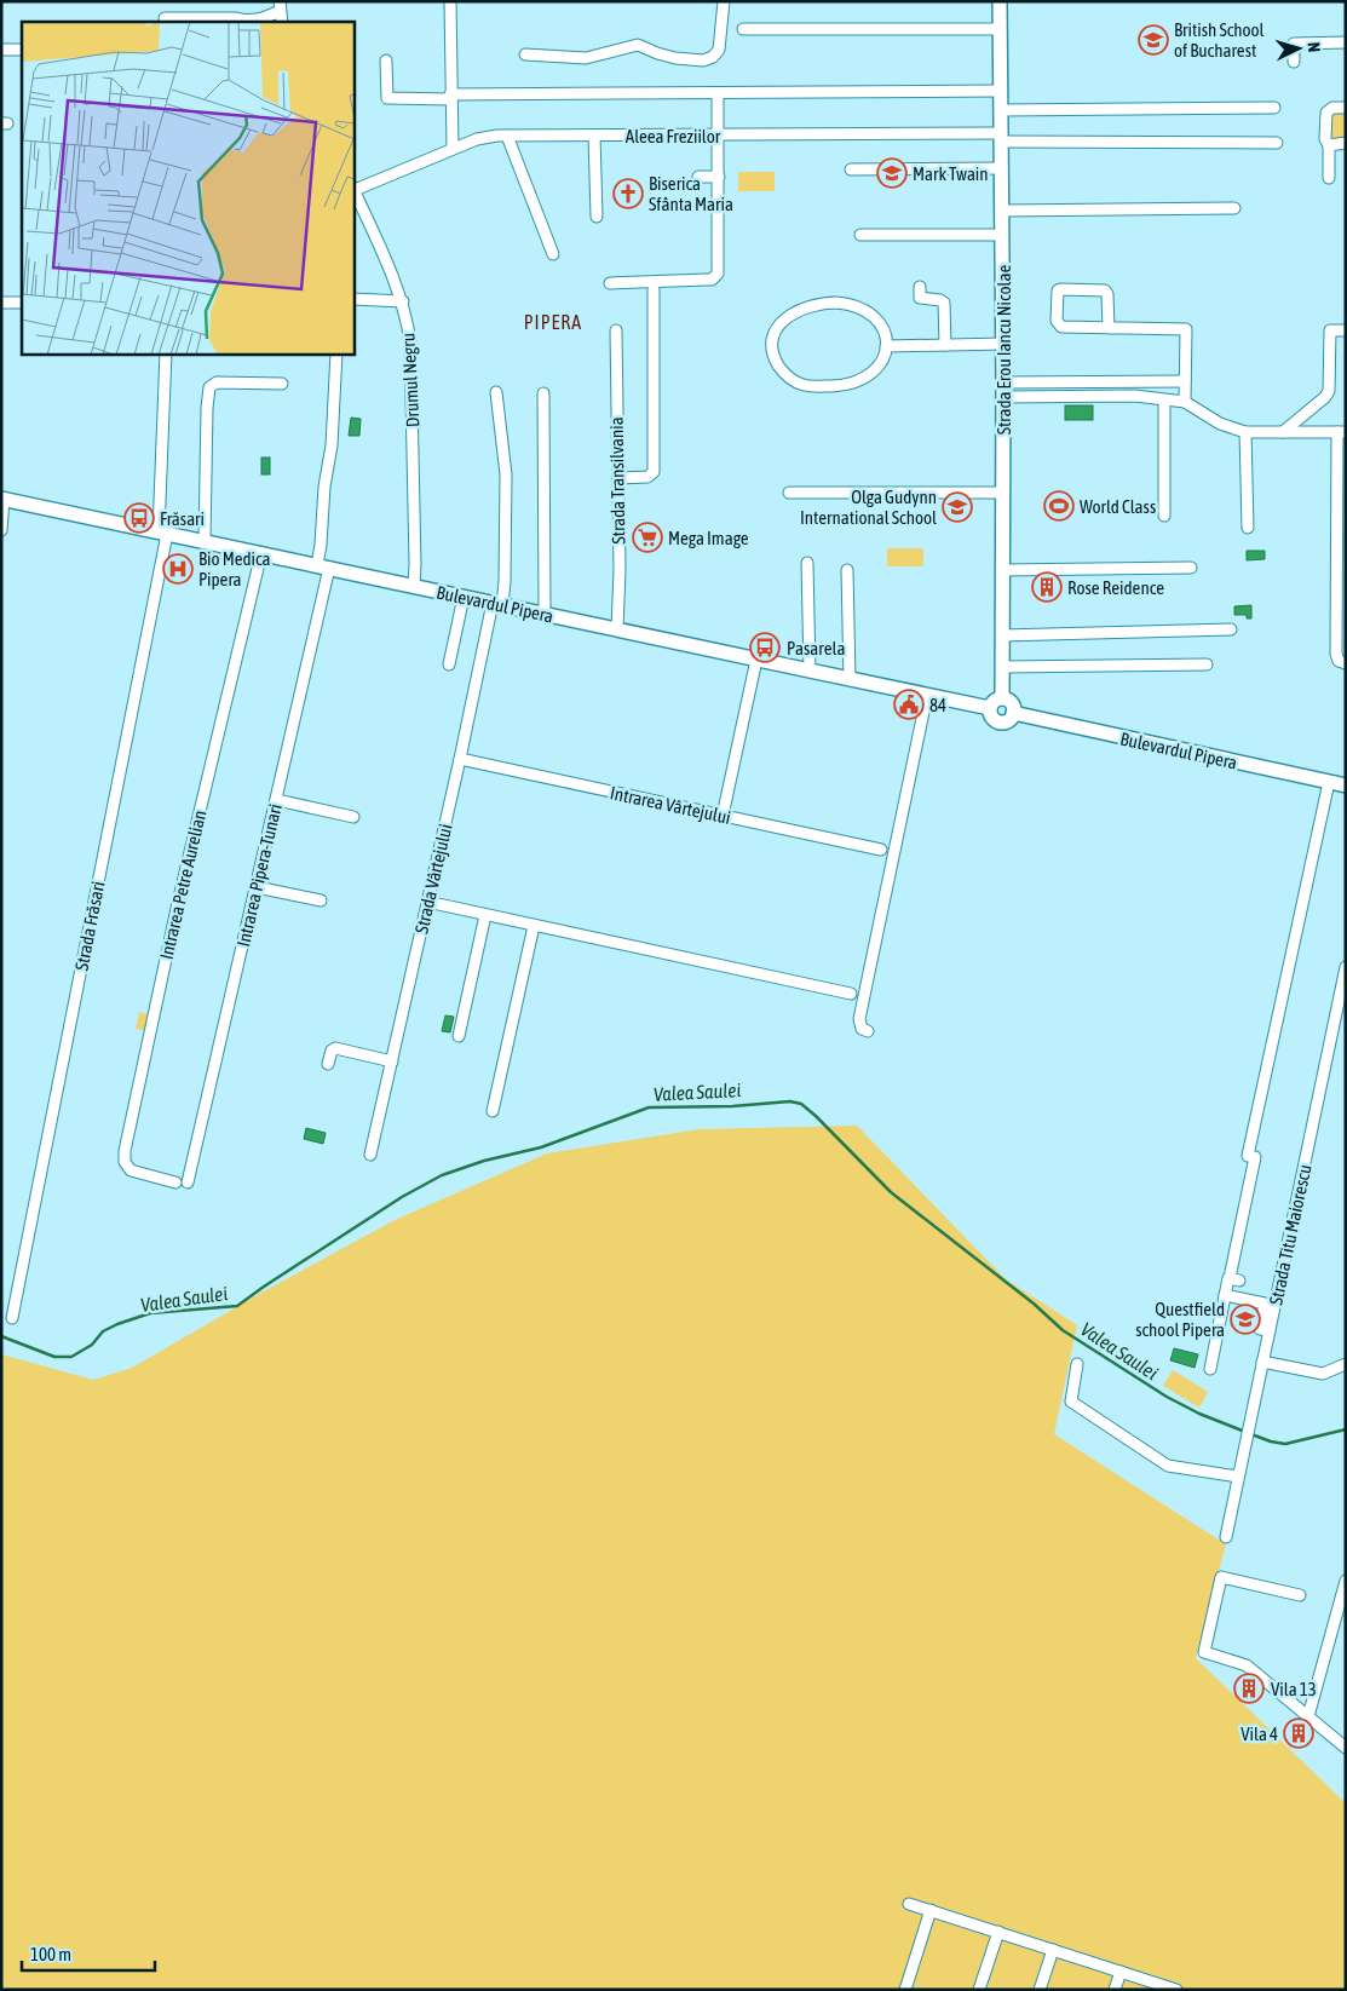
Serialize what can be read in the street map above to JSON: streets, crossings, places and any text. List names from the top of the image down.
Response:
{
  "streets": {
    "main road": ["Strada Erou Iancu Nicolae", "Bulevardul Pipera"],
    "street": [
      "Aleea Freziilor",
      "Drumul Negru",
      "Strada Transilvania",
      "Intrarea Vârtejului",
      "Intrarea Pipera-Tunari",
      "Strada Vârtejului",
      "Intrarea Petre Aurelian",
      "Strada Frăsari",
      "Strada Titu Maiorescu"
    ]
  },
  "crossings": [
    ["Aleea Freziilor", "Strada Erou Iancu Nicolae"],
    ["Aleea Freziilor", "Drumul Negru"],
    ["Strada Erou Iancu Nicolae", "Bulevardul Pipera"],
    ["Drumul Negru", "Bulevardul Pipera"],
    ["Strada Transilvania", "Bulevardul Pipera"],
    ["Bulevardul Pipera", "Intrarea Pipera-Tunari"],
    ["Bulevardul Pipera", "Strada Vârtejului"],
    ["Bulevardul Pipera", "Intrarea Petre Aurelian"],
    ["Bulevardul Pipera", "Strada Frăsari"],
    ["Intrarea Vârtejului", "Strada Vârtejului"]
  ],
  "districts": ["PIPERA"],
  "water": ["Valea Saulei"],
  "places": {
    "school or university": [
      "British School of Bucharest",
      "Mark Twain",
      "Olga Gudynn International School",
      "Questfield school Pipera"
    ],
    "church": ["Biserica Sfânta Maria"],
    "sports": ["World Class"],
    "bus stop": ["Frăsari", "Pasarela"],
    "supermarket": ["Mega Image"],
    "hospital": ["Bio Medica Pipera"],
    "building": ["Rose Reidence", "Vila 13", "Vila 4"],
    "public building": ["84"]
  },
  "scale_bar": "100 m",
  "north": "right"
}
